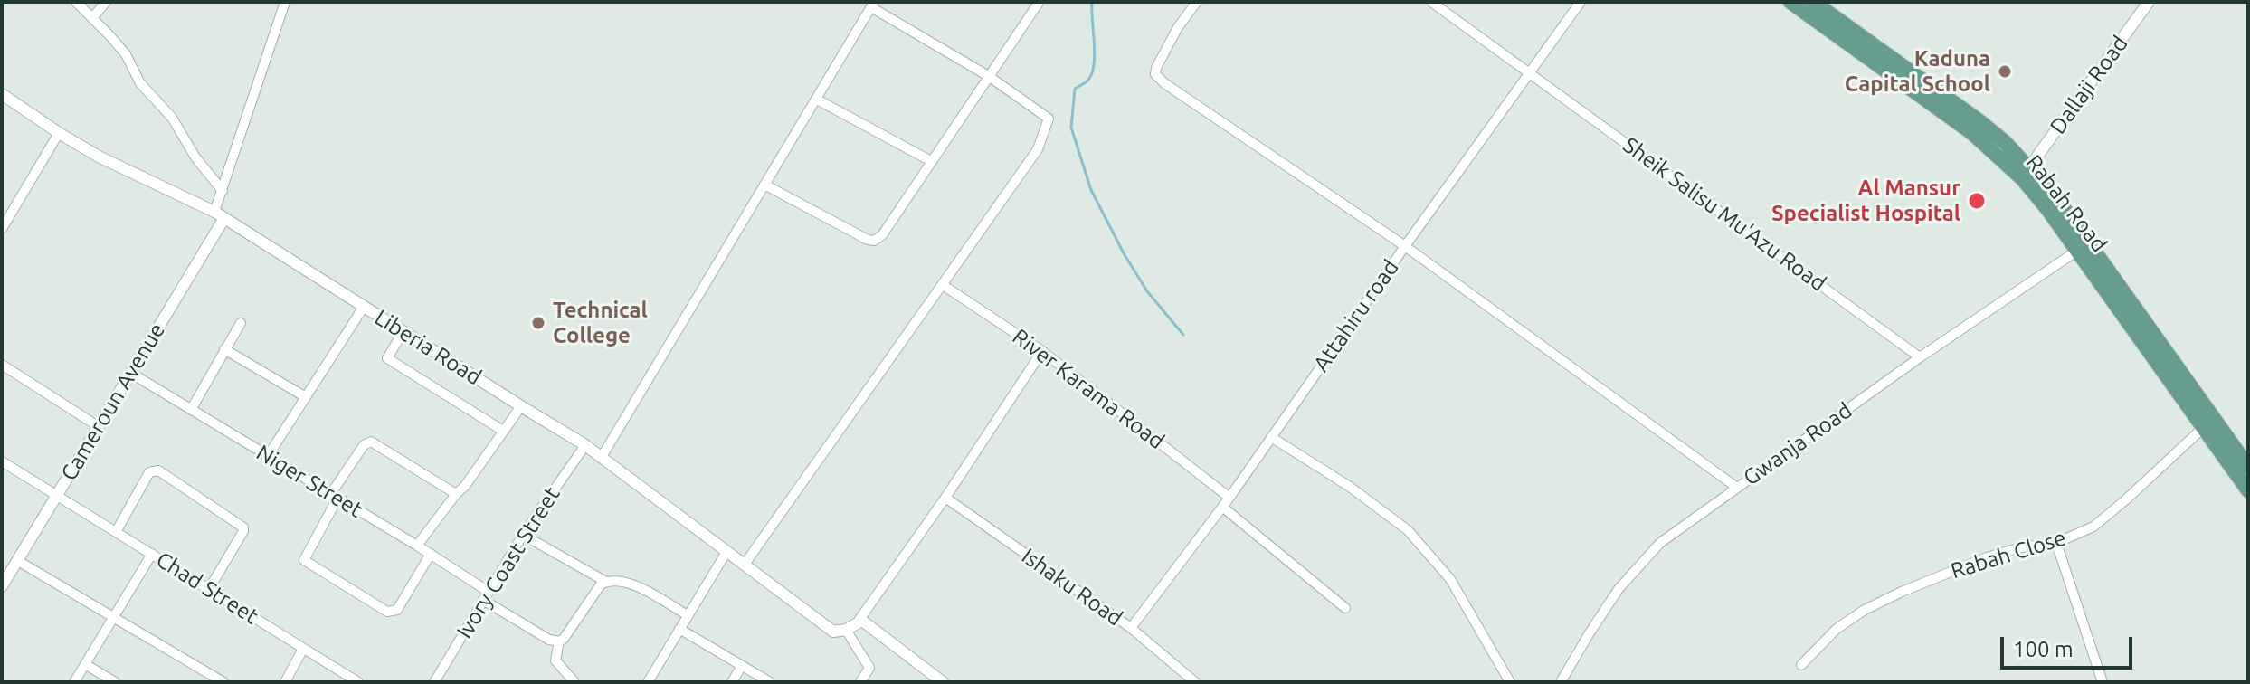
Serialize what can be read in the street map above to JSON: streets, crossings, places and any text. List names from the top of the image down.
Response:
{
  "streets": {
    "main road": ["Rabah Road"],
    "street": [
      "Dallaji Road",
      "Sheik Salisu Mu'Azu Road",
      "Attahiru road",
      "Liberia Road",
      "River Karama Road",
      "Cameroun Avenue",
      "Gwanja Road",
      "Niger Street",
      "Rabah Close",
      "Ivory Coast Street",
      "Ishaku Road",
      "Chad Street"
    ]
  },
  "crossings": [
    ["Dallaji Road", "Rabah Road"],
    ["Rabah Road", "Gwanja Road"],
    ["Rabah Road", "Rabah Close"],
    ["Sheik Salisu Mu'Azu Road", "Attahiru road"],
    ["Sheik Salisu Mu'Azu Road", "Gwanja Road"],
    ["Attahiru road", "River Karama Road"],
    ["Attahiru road", "Ishaku Road"],
    ["Liberia Road", "Cameroun Avenue"],
    ["Liberia Road", "Ivory Coast Street"],
    ["Cameroun Avenue", "Niger Street"],
    ["Cameroun Avenue", "Chad Street"],
    ["Niger Street", "Ivory Coast Street"]
  ],
  "places": ["Kaduna Capital School", "Al Mansur Specialist Hospital", "Technical College"],
  "scale_bar": "100 m"
}
